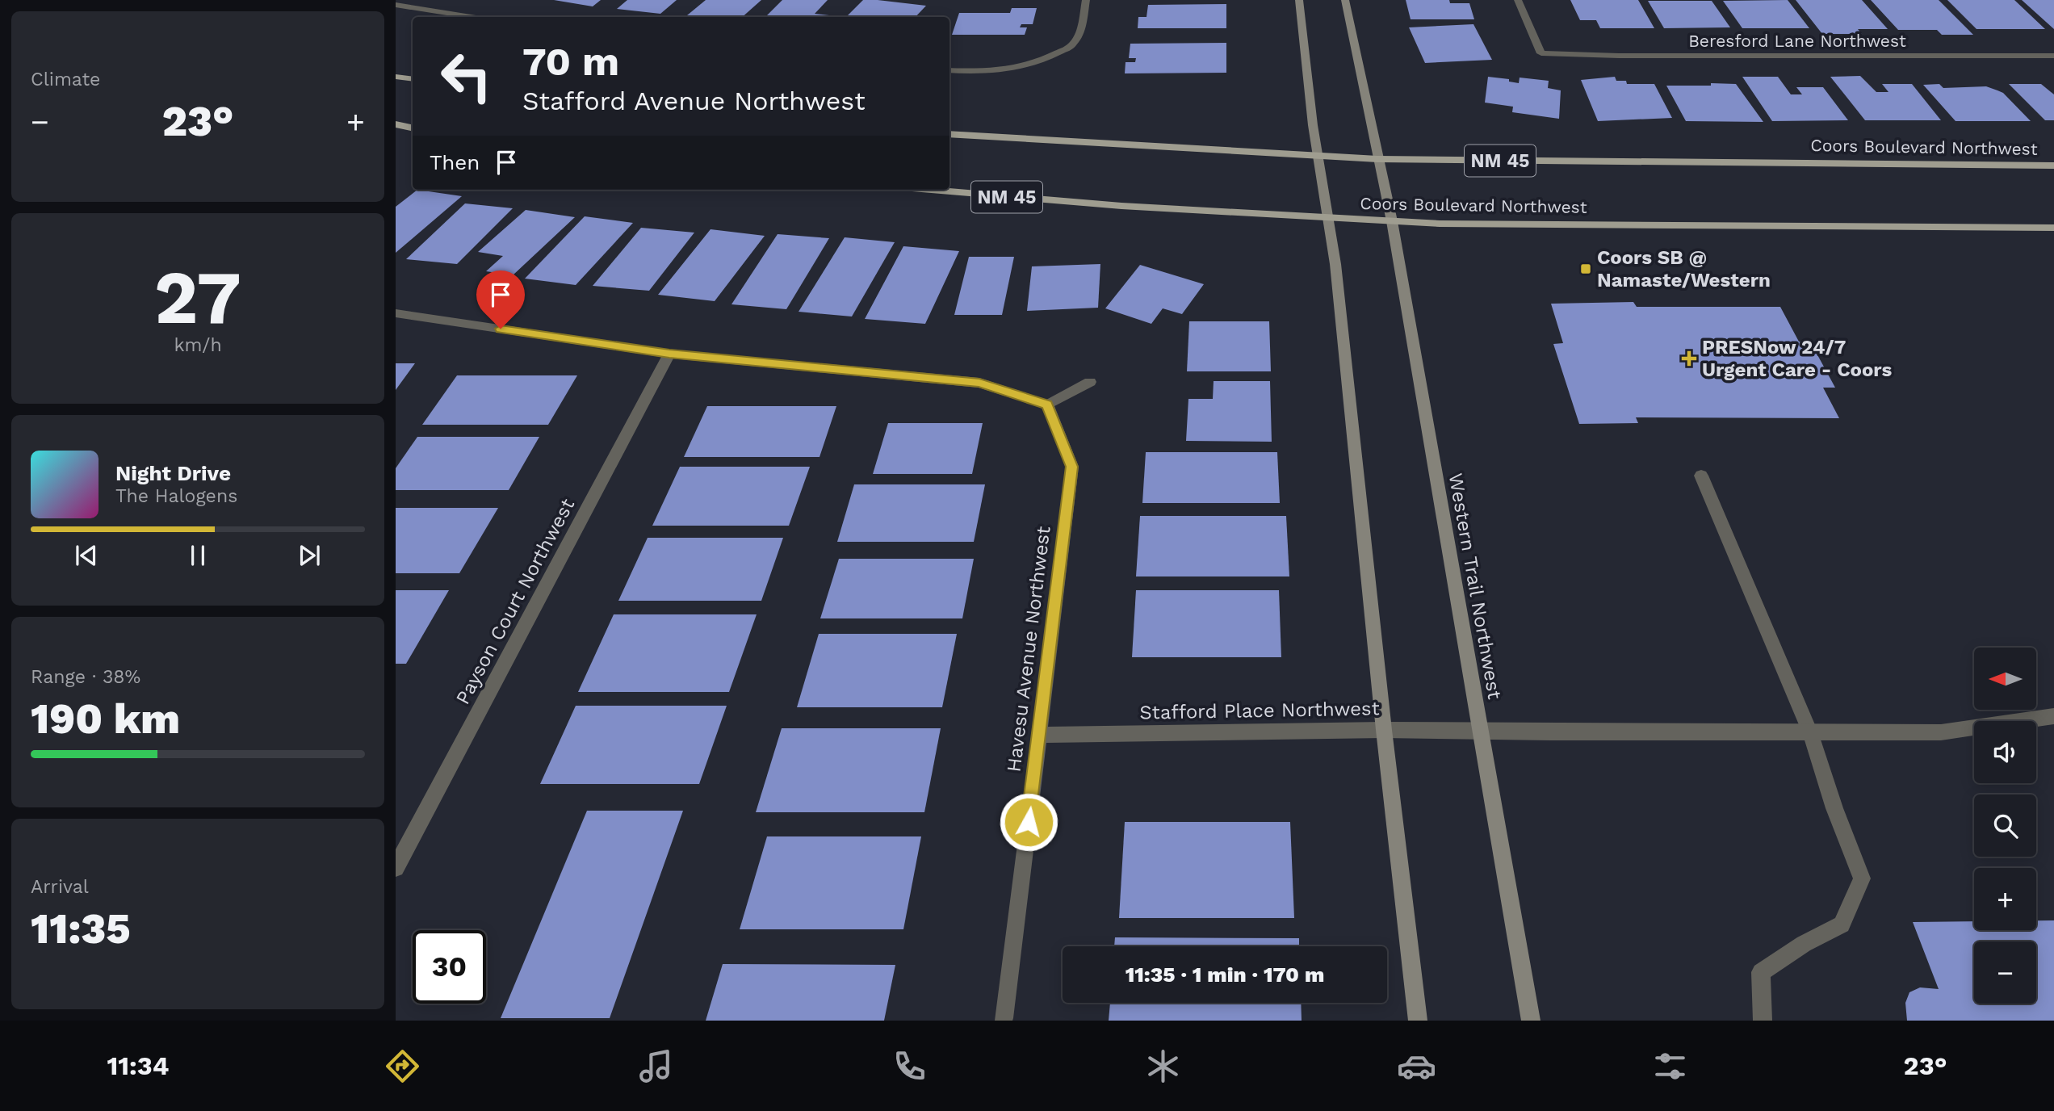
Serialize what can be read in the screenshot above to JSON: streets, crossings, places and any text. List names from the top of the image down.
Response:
{
  "streets": {
    "main road": ["Coors Boulevard Northwest", "NM 45", "Western Trail Northwest"],
    "street": [
      "Beresford Lane Northwest",
      "Payson Court Northwest",
      "Havesu Avenue Northwest",
      "Stafford Place Northwest"
    ]
  },
  "crossings": [
    ["Coors Boulevard Northwest", "Western Trail Northwest"],
    ["Western Trail Northwest", "Stafford Place Northwest"],
    ["Havesu Avenue Northwest", "Stafford Place Northwest"]
  ],
  "places": {
    "transit": ["Coors SB @ Namaste/Western"],
    "health": ["PRESNow 24/7 Urgent Care - Coors"]
  },
  "north": "left",
  "page": {
    "tile": [
      "Climate",
      ["27", "km/h"],
      ["Range · 38%", "190 km"],
      ["Arrival", "11:35"]
    ],
    "turn": ["70 m", "Stafford Avenue Northwest"],
    "heat": ["−", "23°", "+"],
    "then": "Then",
    "song": ["Night Drive", "The Halogens"],
    "map_buttons": ["+", "−"],
    "limit": "30",
    "trip": "11:35 · 1 min · 170 m",
    "tabs": ["11:34", "23°"]
  }
}
